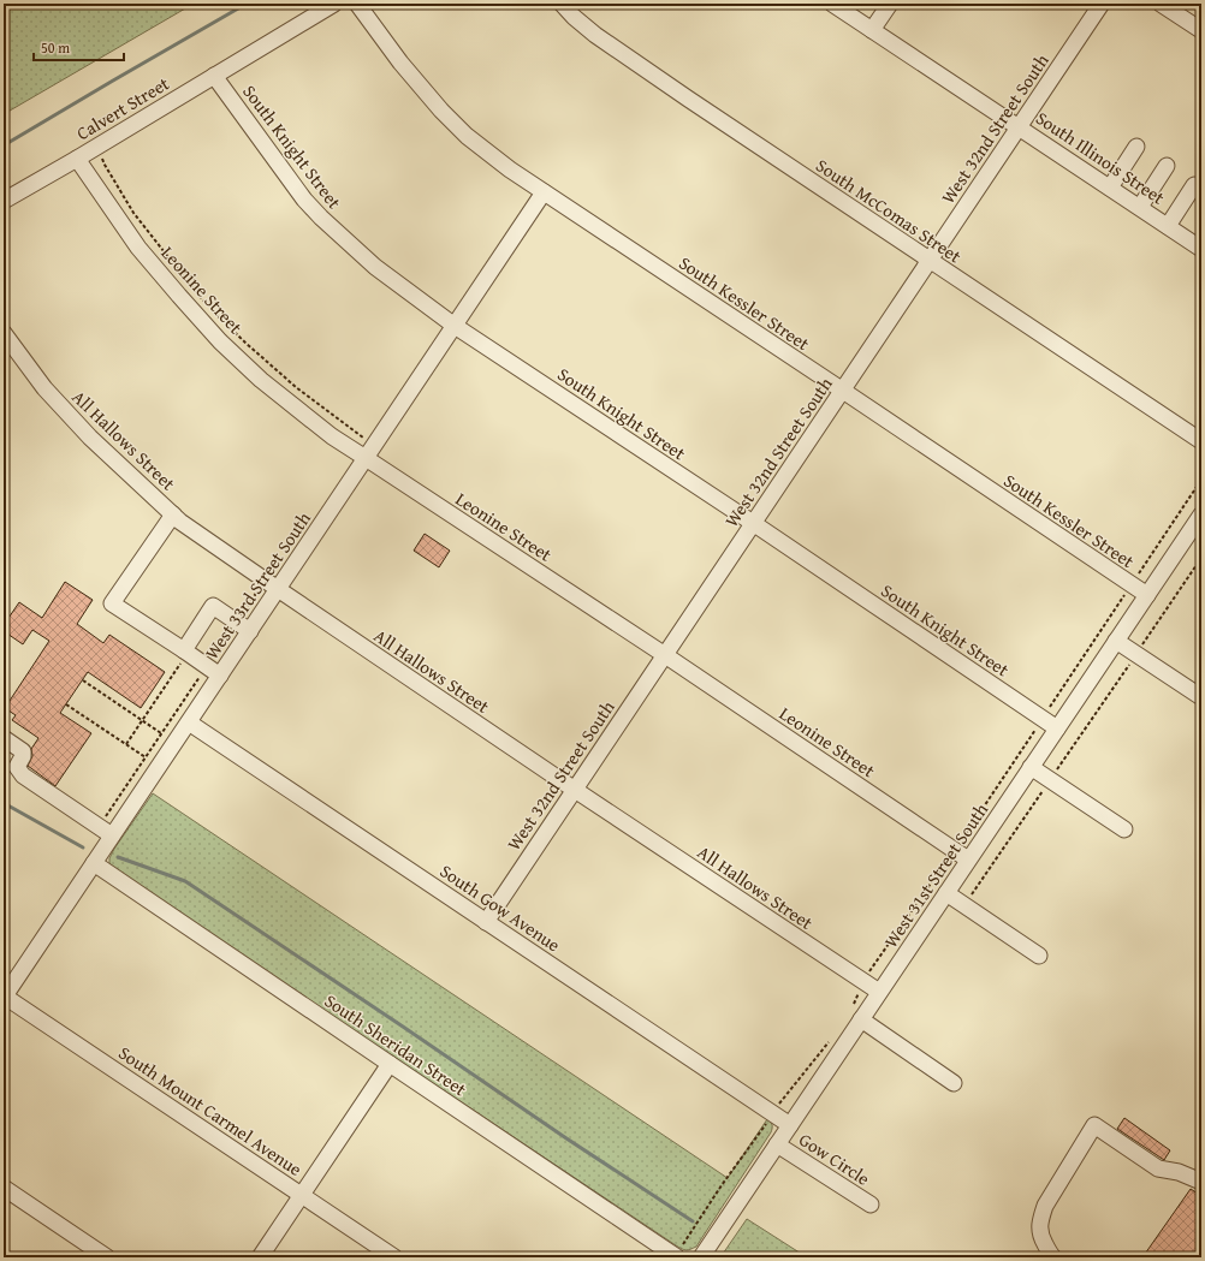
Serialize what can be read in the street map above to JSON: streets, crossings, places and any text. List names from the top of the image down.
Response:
{
  "streets": {
    "street": [
      "Calvert Street",
      "West 32nd Street South",
      "South Knight Street",
      "South Illinois Street",
      "South McComas Street",
      "Leonine Street",
      "South Kessler Street",
      "All Hallows Street",
      "West 33rd Street South",
      "West 31st Street South",
      "South Gow Avenue",
      "South Sheridan Street",
      "South Mount Carmel Avenue",
      "Gow Circle"
    ]
  },
  "crossings": [
    ["Calvert Street", "South Knight Street"],
    ["Calvert Street", "Leonine Street"],
    ["West 32nd Street South", "South Knight Street"],
    ["West 32nd Street South", "South Illinois Street"],
    ["West 32nd Street South", "South McComas Street"],
    ["West 32nd Street South", "Leonine Street"],
    ["West 32nd Street South", "South Kessler Street"],
    ["West 32nd Street South", "All Hallows Street"],
    ["West 32nd Street South", "South Gow Avenue"],
    ["South Knight Street", "West 33rd Street South"],
    ["South Knight Street", "West 31st Street South"],
    ["Leonine Street", "West 33rd Street South"],
    ["Leonine Street", "West 31st Street South"],
    ["South Kessler Street", "West 33rd Street South"],
    ["South Kessler Street", "West 31st Street South"],
    ["All Hallows Street", "West 33rd Street South"],
    ["All Hallows Street", "West 31st Street South"],
    ["West 33rd Street South", "South Gow Avenue"],
    ["West 33rd Street South", "South Sheridan Street"],
    ["West 33rd Street South", "South Mount Carmel Avenue"],
    ["West 31st Street South", "South Gow Avenue"],
    ["West 31st Street South", "Gow Circle"]
  ],
  "scale_bar": "50 m"
}
